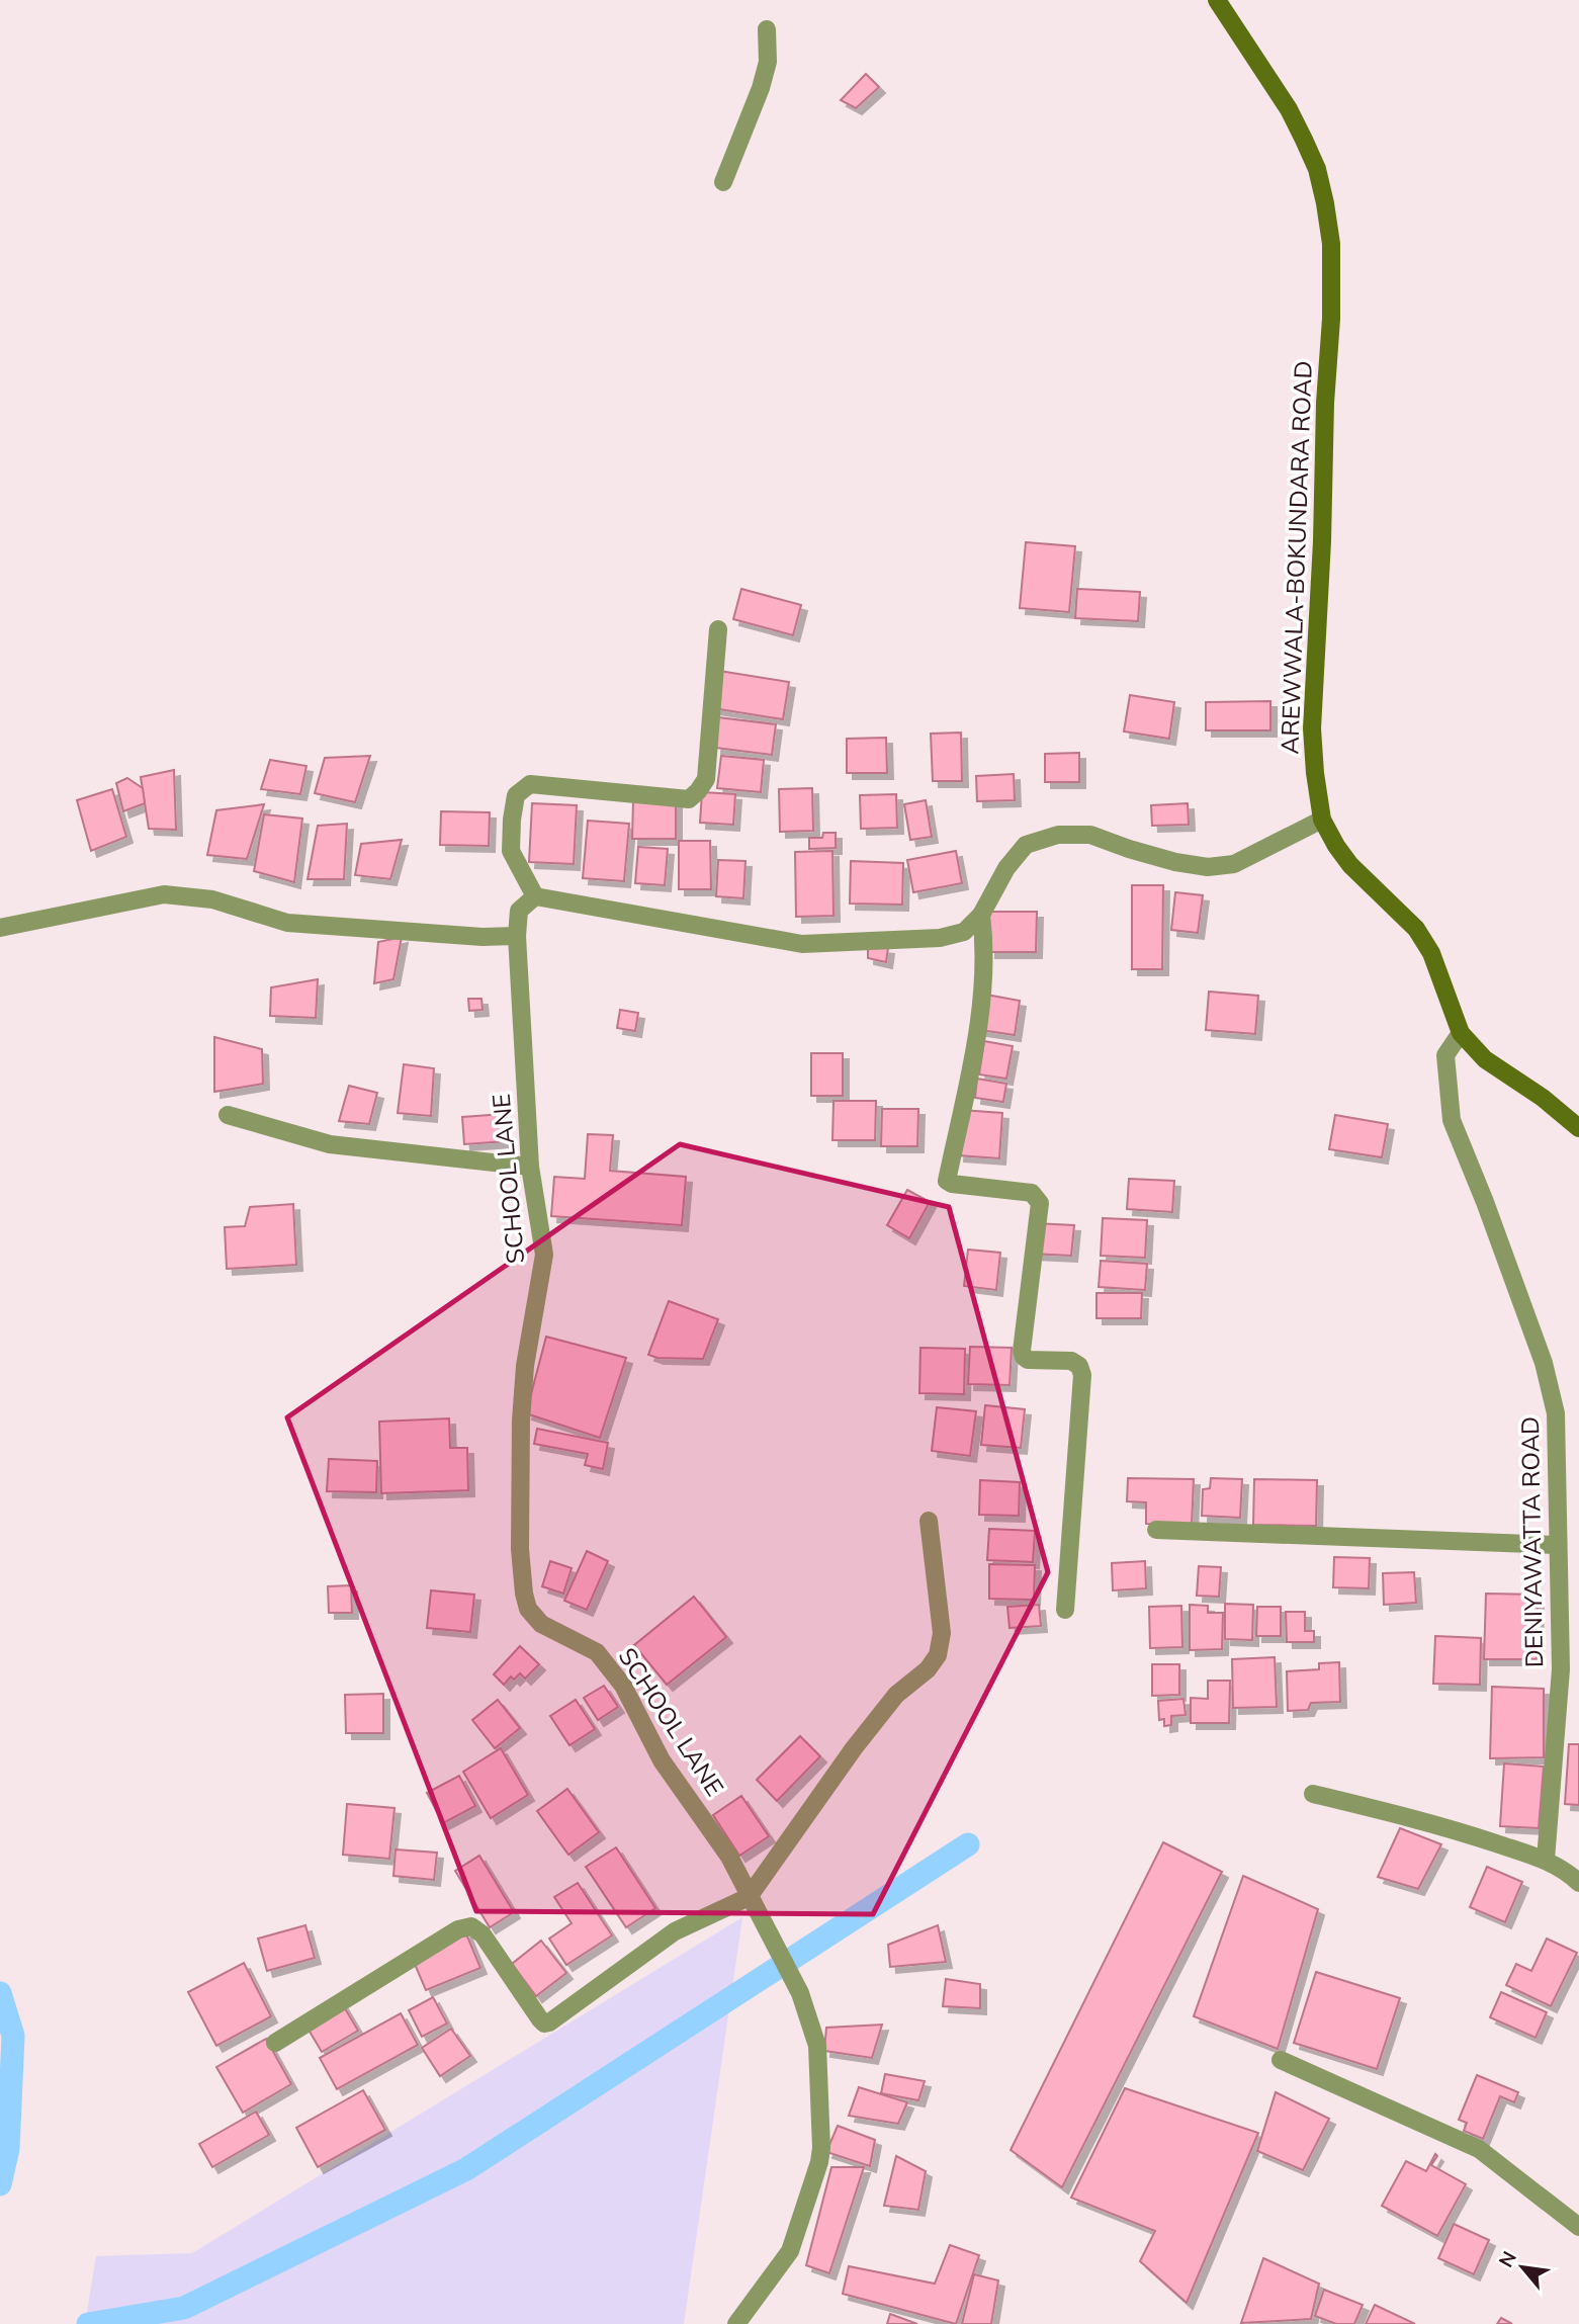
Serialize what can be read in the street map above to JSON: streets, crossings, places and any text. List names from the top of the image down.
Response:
{
  "streets": {
    "street": ["AREWWALA-BOKUNDARA ROAD", "SCHOOL LANE", "DENIYAWATTA ROAD"]
  },
  "crossings": [
    ["AREWWALA-BOKUNDARA ROAD", "DENIYAWATTA ROAD"]
  ],
  "north": "top left"
}
